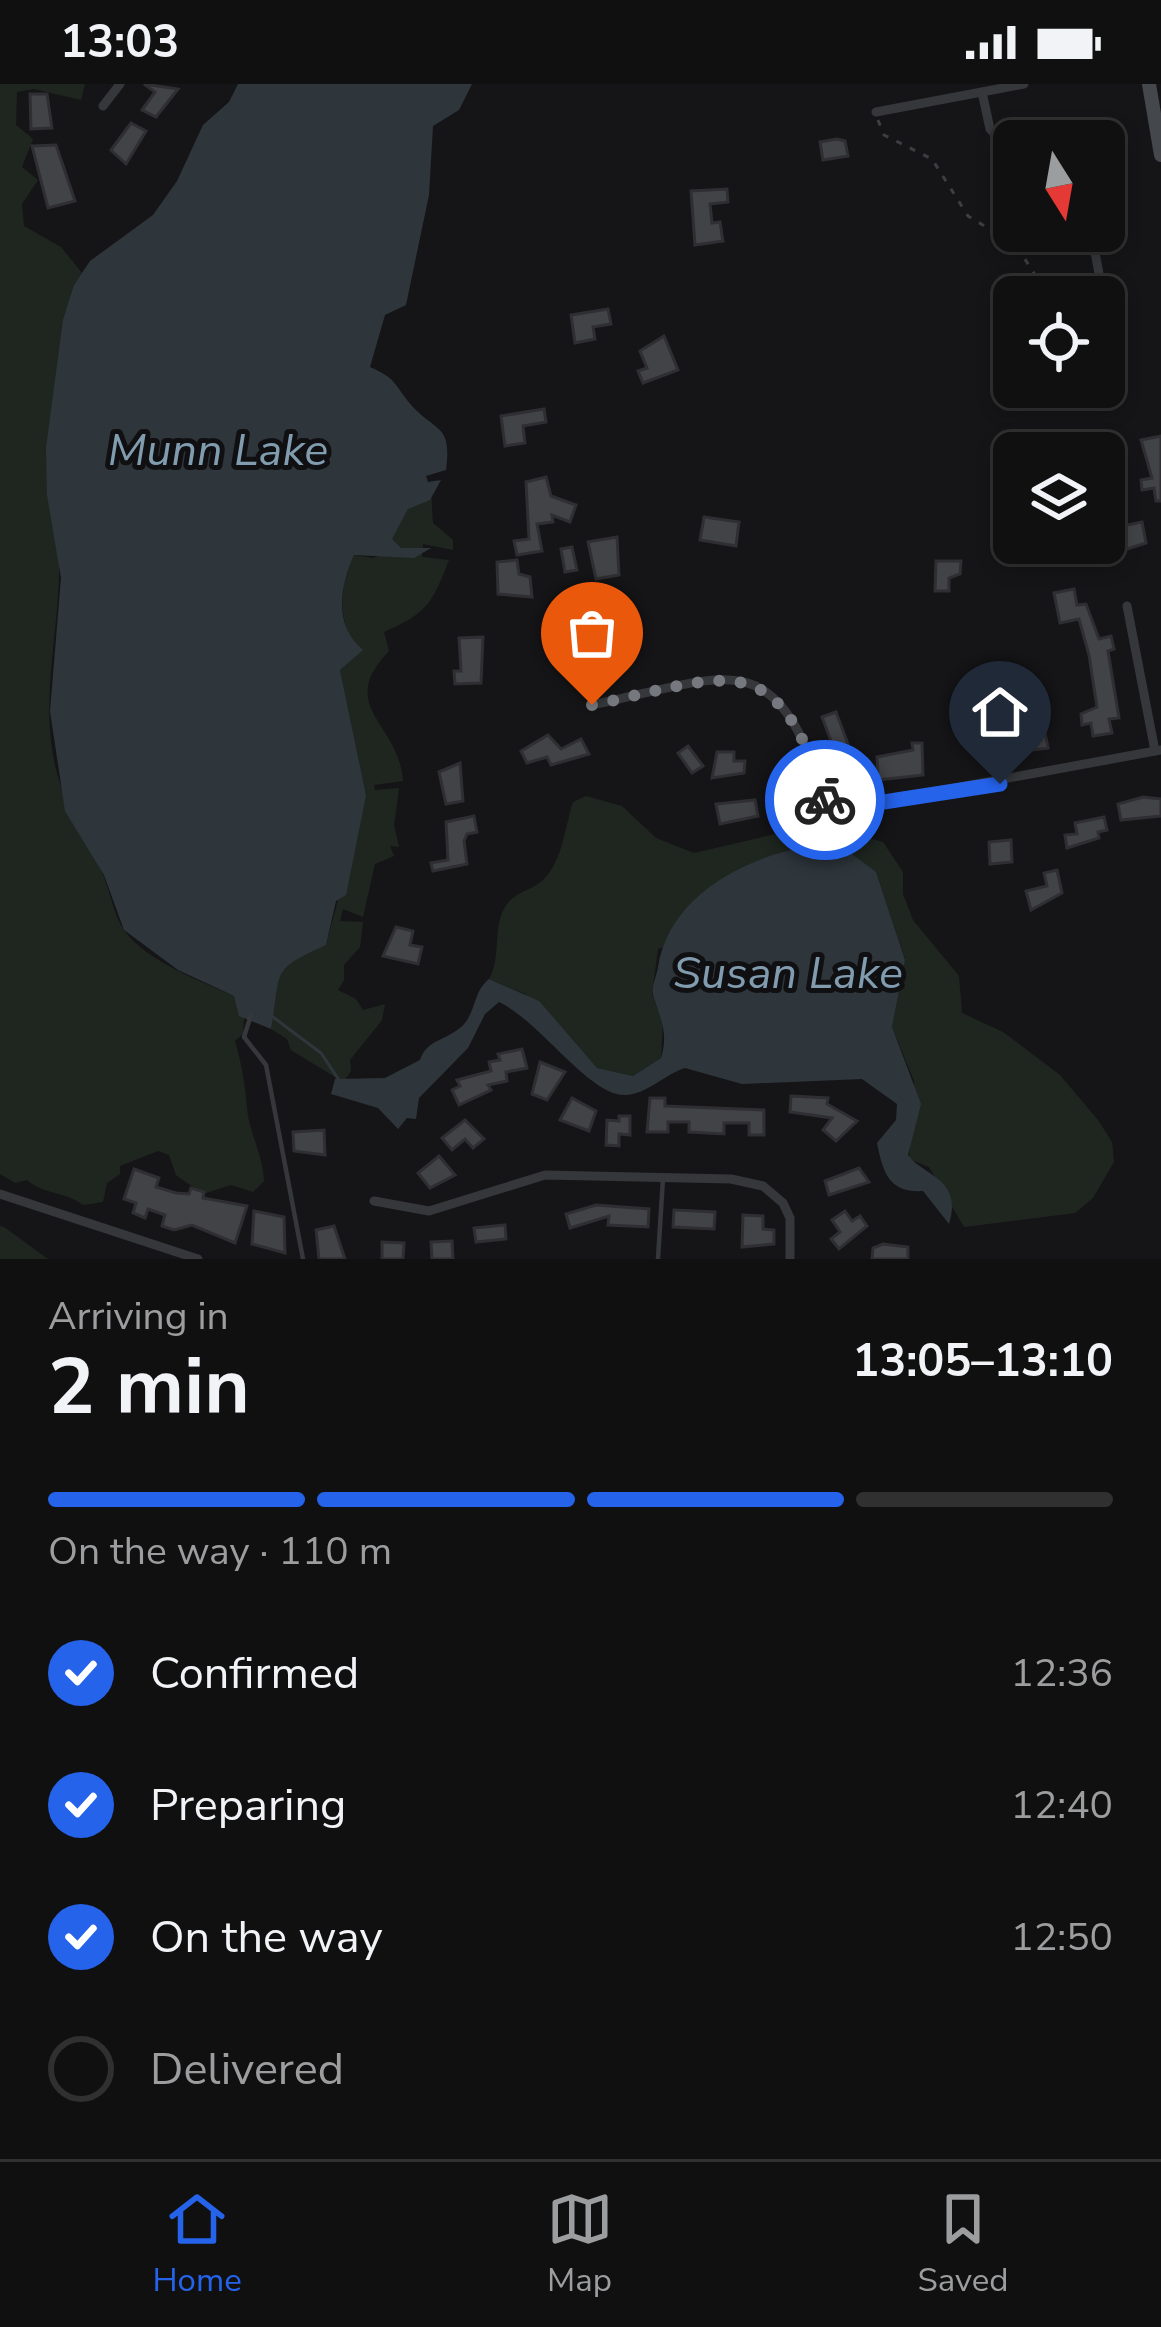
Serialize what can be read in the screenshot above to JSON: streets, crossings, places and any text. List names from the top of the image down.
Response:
{
  "water": ["Munn Lake", "Susan Lake"],
  "north": "bottom",
  "page": {
    "status": "13:03",
    "heading": ["2 min", "Arriving in", "13:05–13:10"],
    "bar": "On the way · 110 m",
    "list": [
      ["Confirmed", "12:36"],
      ["Preparing", "12:40"],
      ["On the way", "12:50"],
      "Delivered"
    ],
    "tabs": ["Home", "Map", "Saved"]
  }
}
